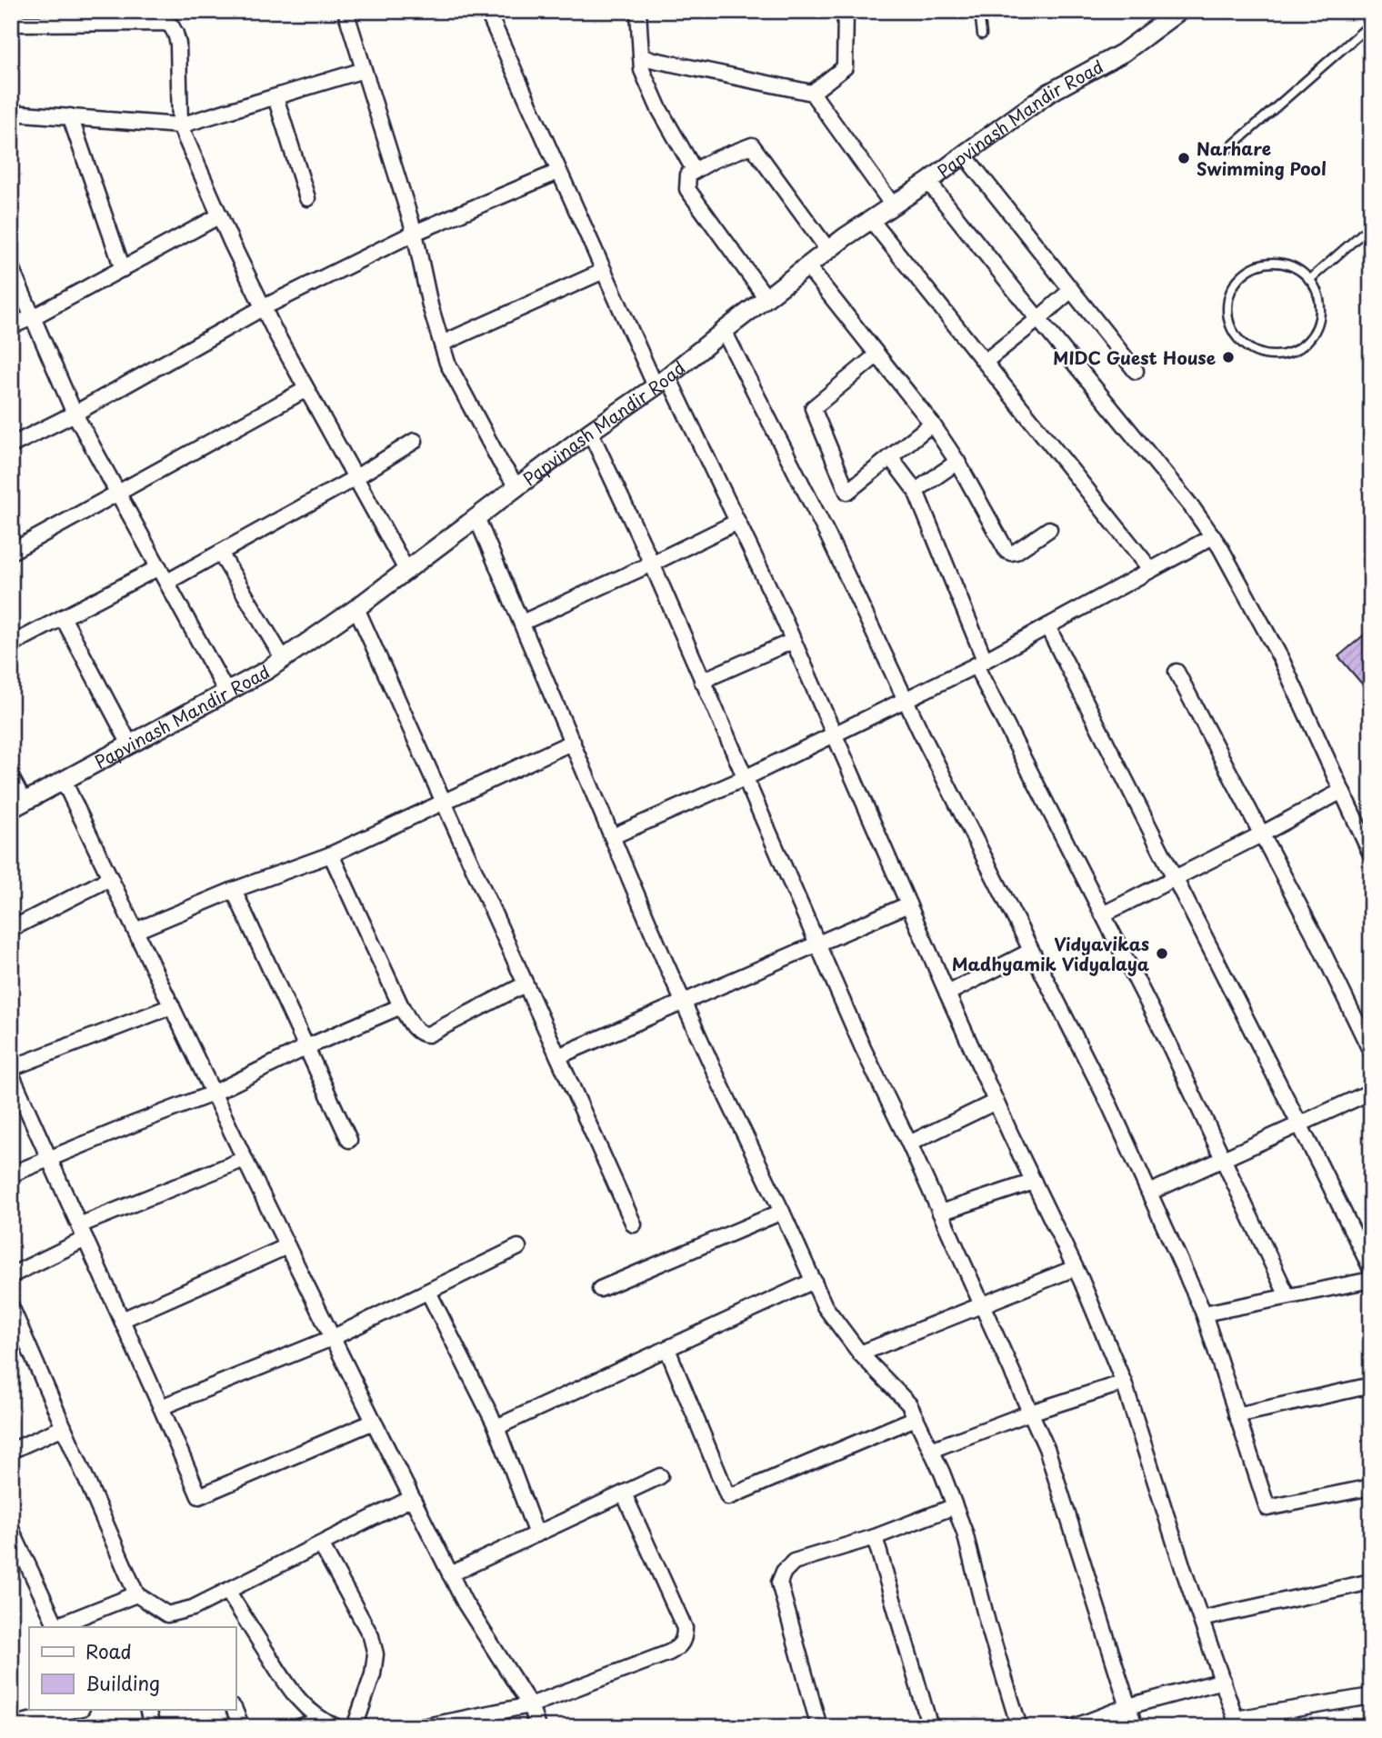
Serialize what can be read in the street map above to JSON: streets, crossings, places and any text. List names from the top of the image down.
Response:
{
  "streets": {
    "street": ["Papvinash Mandir Road"]
  },
  "places": ["Narhare Swimming Pool", "MIDC Guest House", "Vidyavikas Madhyamik Vidyalaya"],
  "legend": ["Road", "Building"]
}
